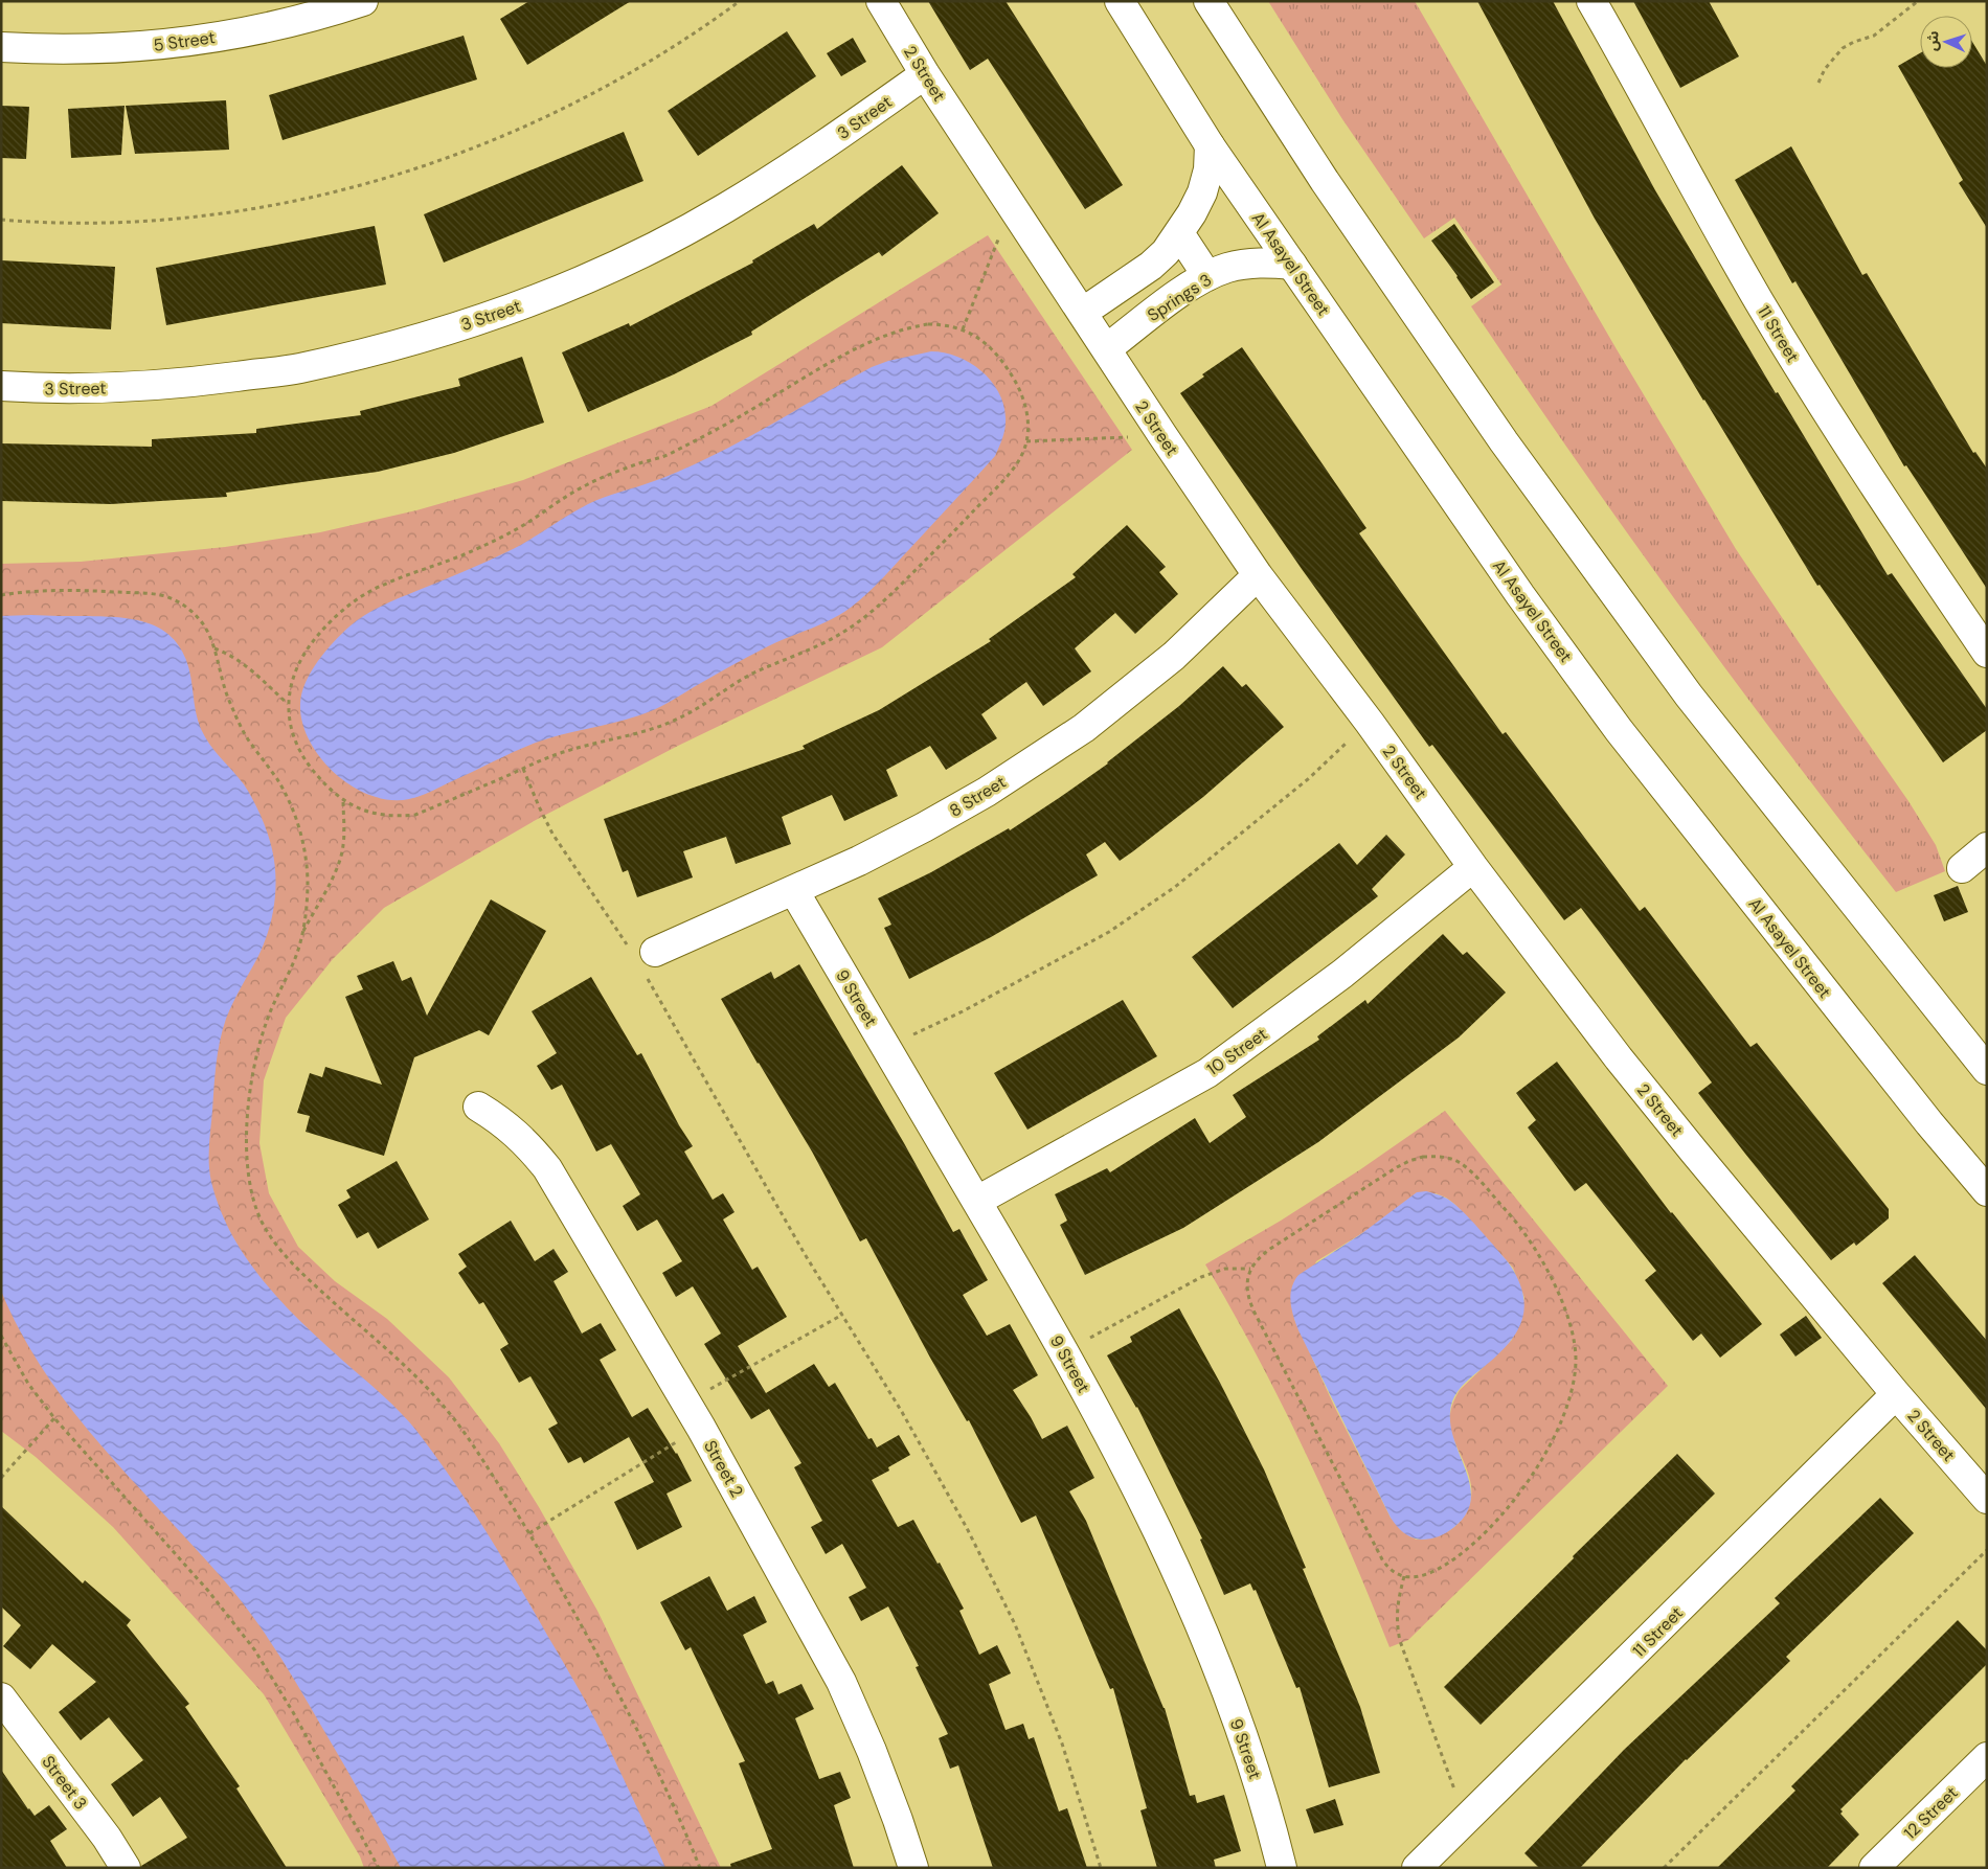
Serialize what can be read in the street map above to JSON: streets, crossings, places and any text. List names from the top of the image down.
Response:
{
  "streets": {
    "street": [
      "5 Street",
      "2 Street",
      "3 Street",
      "Al Asayel Street",
      "Springs 3",
      "11 Street",
      "8 Street",
      "9 Street",
      "10 Street",
      "Street 2",
      "Street 3",
      "12 Street"
    ]
  },
  "crossings": [
    ["2 Street", "3 Street"],
    ["2 Street", "Springs 3"],
    ["2 Street", "11 Street"],
    ["2 Street", "8 Street"],
    ["2 Street", "10 Street"],
    ["Al Asayel Street", "Springs 3"],
    ["8 Street", "9 Street"],
    ["9 Street", "10 Street"]
  ],
  "north": "left"
}
